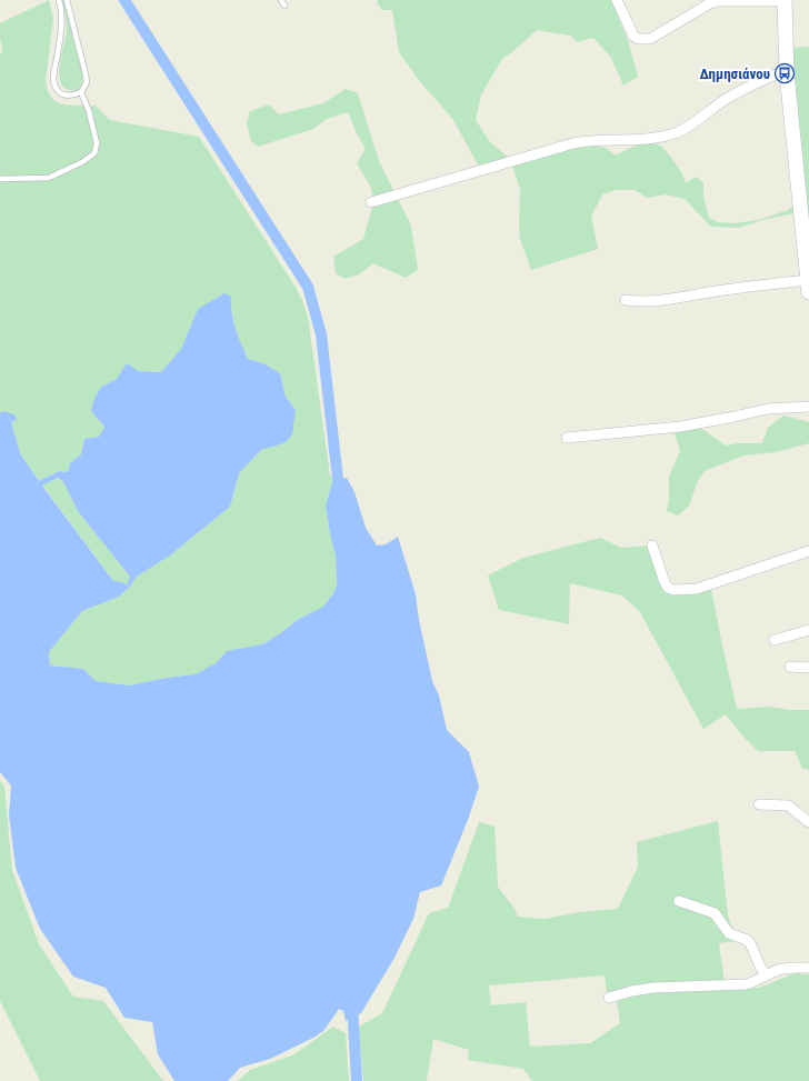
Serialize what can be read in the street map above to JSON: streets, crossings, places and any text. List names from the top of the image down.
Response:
{
  "places": {
    "bus stop": ["Δημησιάνου"]
  }
}
